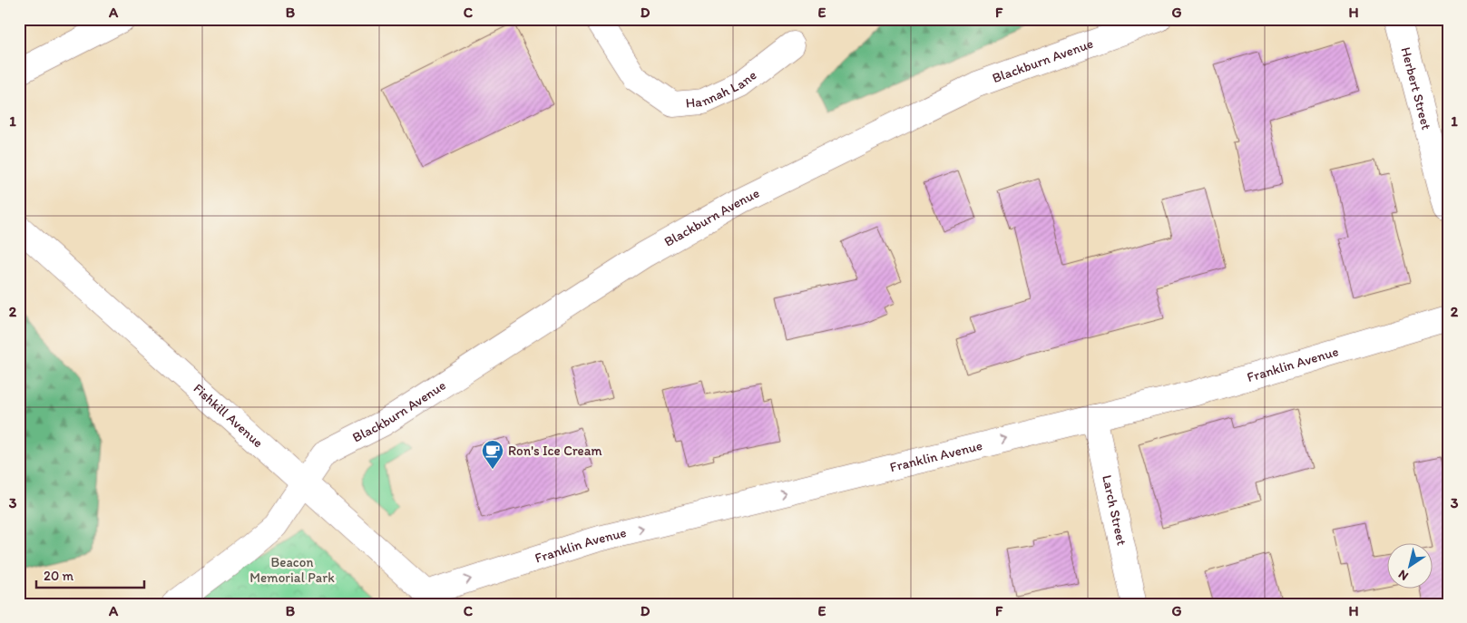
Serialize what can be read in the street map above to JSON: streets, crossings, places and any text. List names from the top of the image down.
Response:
{
  "streets": {
    "street": [
      "Blackburn Avenue",
      "Hannah Lane",
      "Herbert Street",
      "Franklin Avenue",
      "Fishkill Avenue",
      "Larch Street"
    ]
  },
  "crossings": [
    ["Blackburn Avenue", "Fishkill Avenue"],
    ["Franklin Avenue", "Fishkill Avenue"],
    ["Franklin Avenue", "Larch Street"]
  ],
  "one_way": ["Franklin Avenue"],
  "parks": ["Beacon Memorial Park"],
  "places": {
    "cafe": ["Ron's Ice Cream"]
  },
  "scale_bar": "20 m",
  "north": "bottom left",
  "grid": {
    "columns": [
      "A",
      "B",
      "C",
      "D",
      "E",
      "F",
      "G",
      "H"
    ],
    "rows": ["1", "2", "3"]
  }
}
